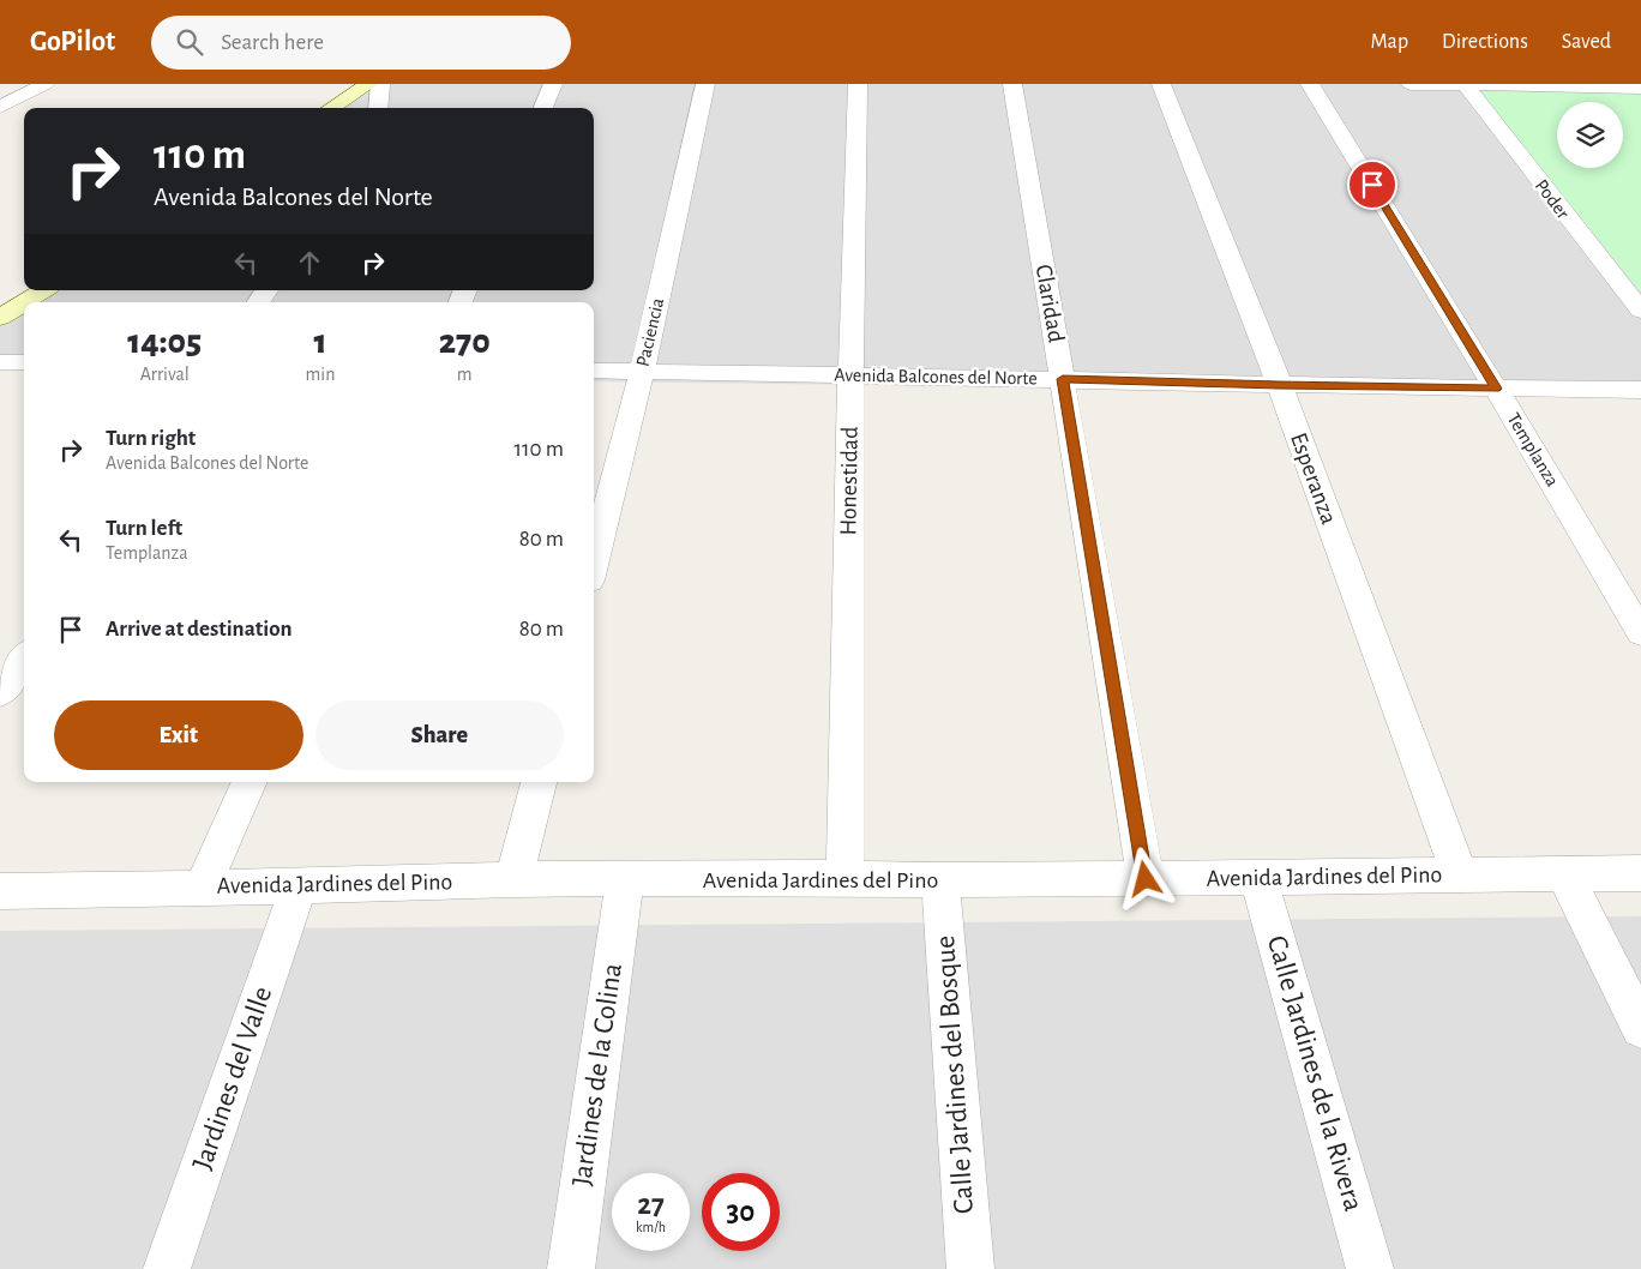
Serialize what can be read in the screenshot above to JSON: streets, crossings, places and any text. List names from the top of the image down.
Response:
{
  "streets": {
    "street": [
      "Poder",
      "Claridad",
      "Paciencia",
      "Avenida Balcones del Norte",
      "Templanza",
      "Esperanza",
      "Honestidad",
      "Avenida Jardines del Pino",
      "Calle Jardines de la Rivera",
      "Jardines de la Colina",
      "Calle Jardines del Bosque",
      "Jardines del Valle"
    ]
  },
  "crossings": [
    ["Claridad", "Avenida Balcones del Norte"],
    ["Claridad", "Avenida Jardines del Pino"],
    ["Paciencia", "Avenida Balcones del Norte"],
    ["Avenida Balcones del Norte", "Templanza"],
    ["Avenida Balcones del Norte", "Esperanza"],
    ["Avenida Balcones del Norte", "Honestidad"],
    ["Esperanza", "Avenida Jardines del Pino"],
    ["Honestidad", "Avenida Jardines del Pino"],
    ["Avenida Jardines del Pino", "Calle Jardines de la Rivera"],
    ["Avenida Jardines del Pino", "Jardines de la Colina"],
    ["Avenida Jardines del Pino", "Calle Jardines del Bosque"],
    ["Avenida Jardines del Pino", "Jardines del Valle"]
  ],
  "page": {
    "header": "GoPilot",
    "search": "Search here",
    "nav": ["Map", "Directions", "Saved"],
    "turn": ["110 m", "Avenida Balcones del Norte"],
    "eta": [
      "14:05",
      "Arrival",
      "1",
      "min",
      "270",
      "m"
    ],
    "list": [
      {
        "name": "Turn right",
        "note": "Avenida Balcones del Norte",
        "value": "110 m"
      },
      {
        "name": "Turn left",
        "note": "Templanza",
        "value": "80 m"
      },
      {
        "name": "Arrive at destination",
        "value": "80 m"
      }
    ],
    "buttons": ["Exit", "Share"],
    "speed": "27 km/h",
    "limit": "30"
  }
}
